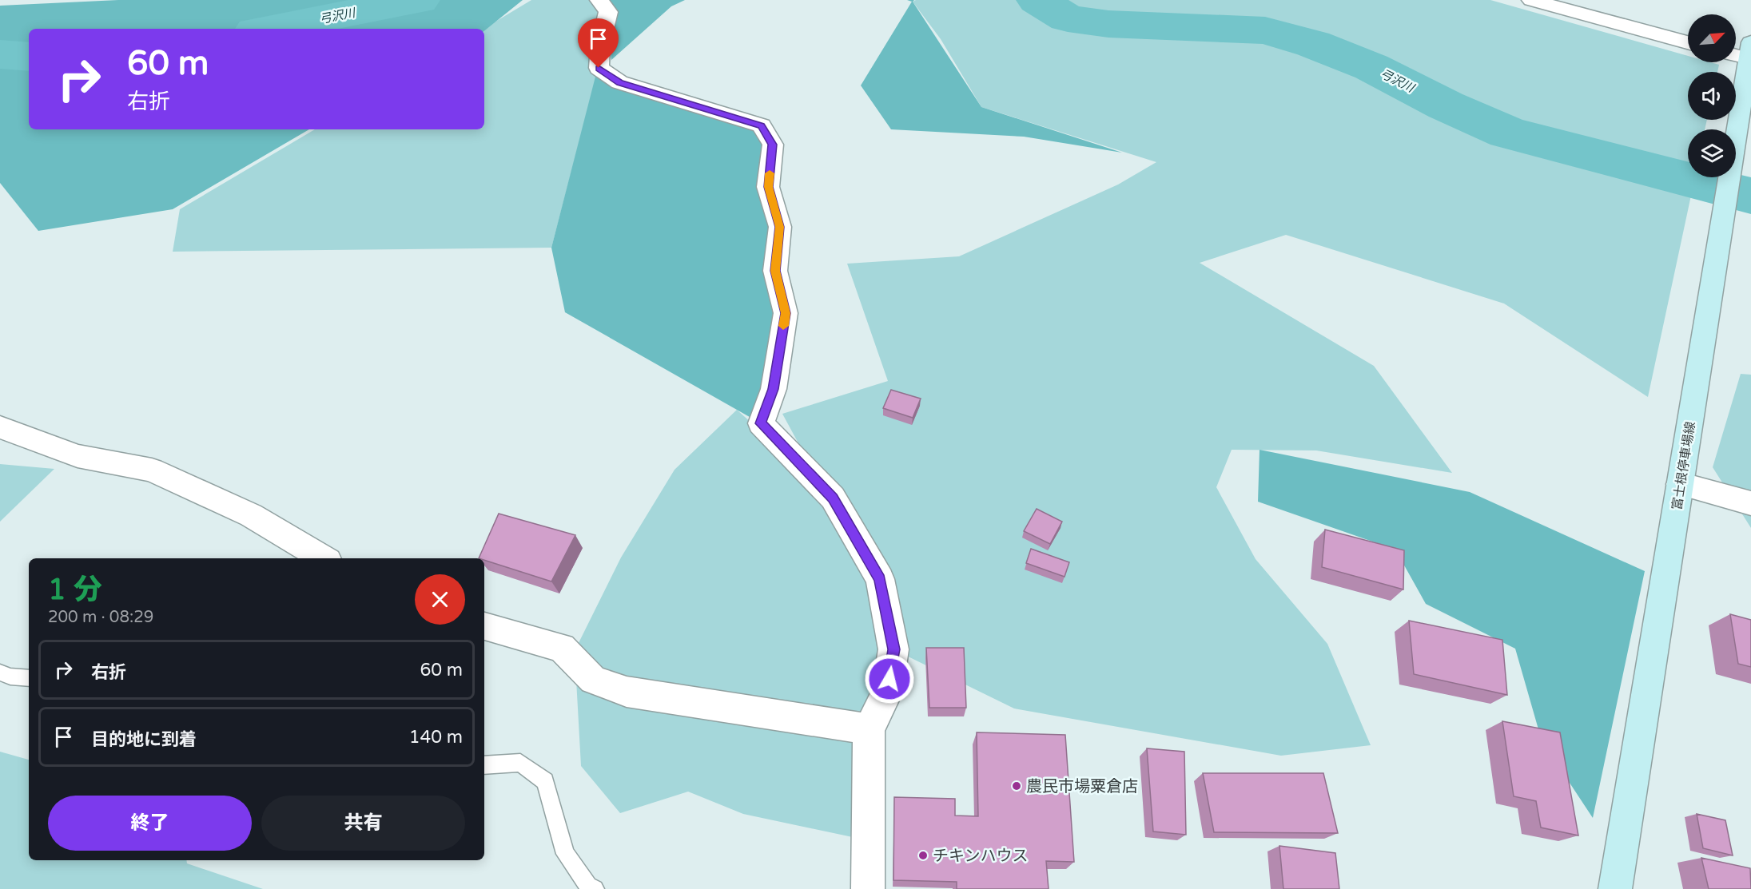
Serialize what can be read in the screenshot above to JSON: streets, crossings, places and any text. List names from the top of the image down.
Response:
{
  "streets": {
    "main road": ["富士根停車場線"]
  },
  "water": ["弓沢川"],
  "places": ["農民市場粟倉店", "チキンハウス"],
  "north": "top right",
  "page": {
    "turn": ["60 m", "右折"],
    "heading": ["1 分", "200 m · 08:29"],
    "list": [
      {
        "name": "右折",
        "value": "60 m"
      },
      {
        "name": "目的地に到着",
        "value": "140 m"
      }
    ],
    "buttons": ["終了", "共有"]
  }
}
